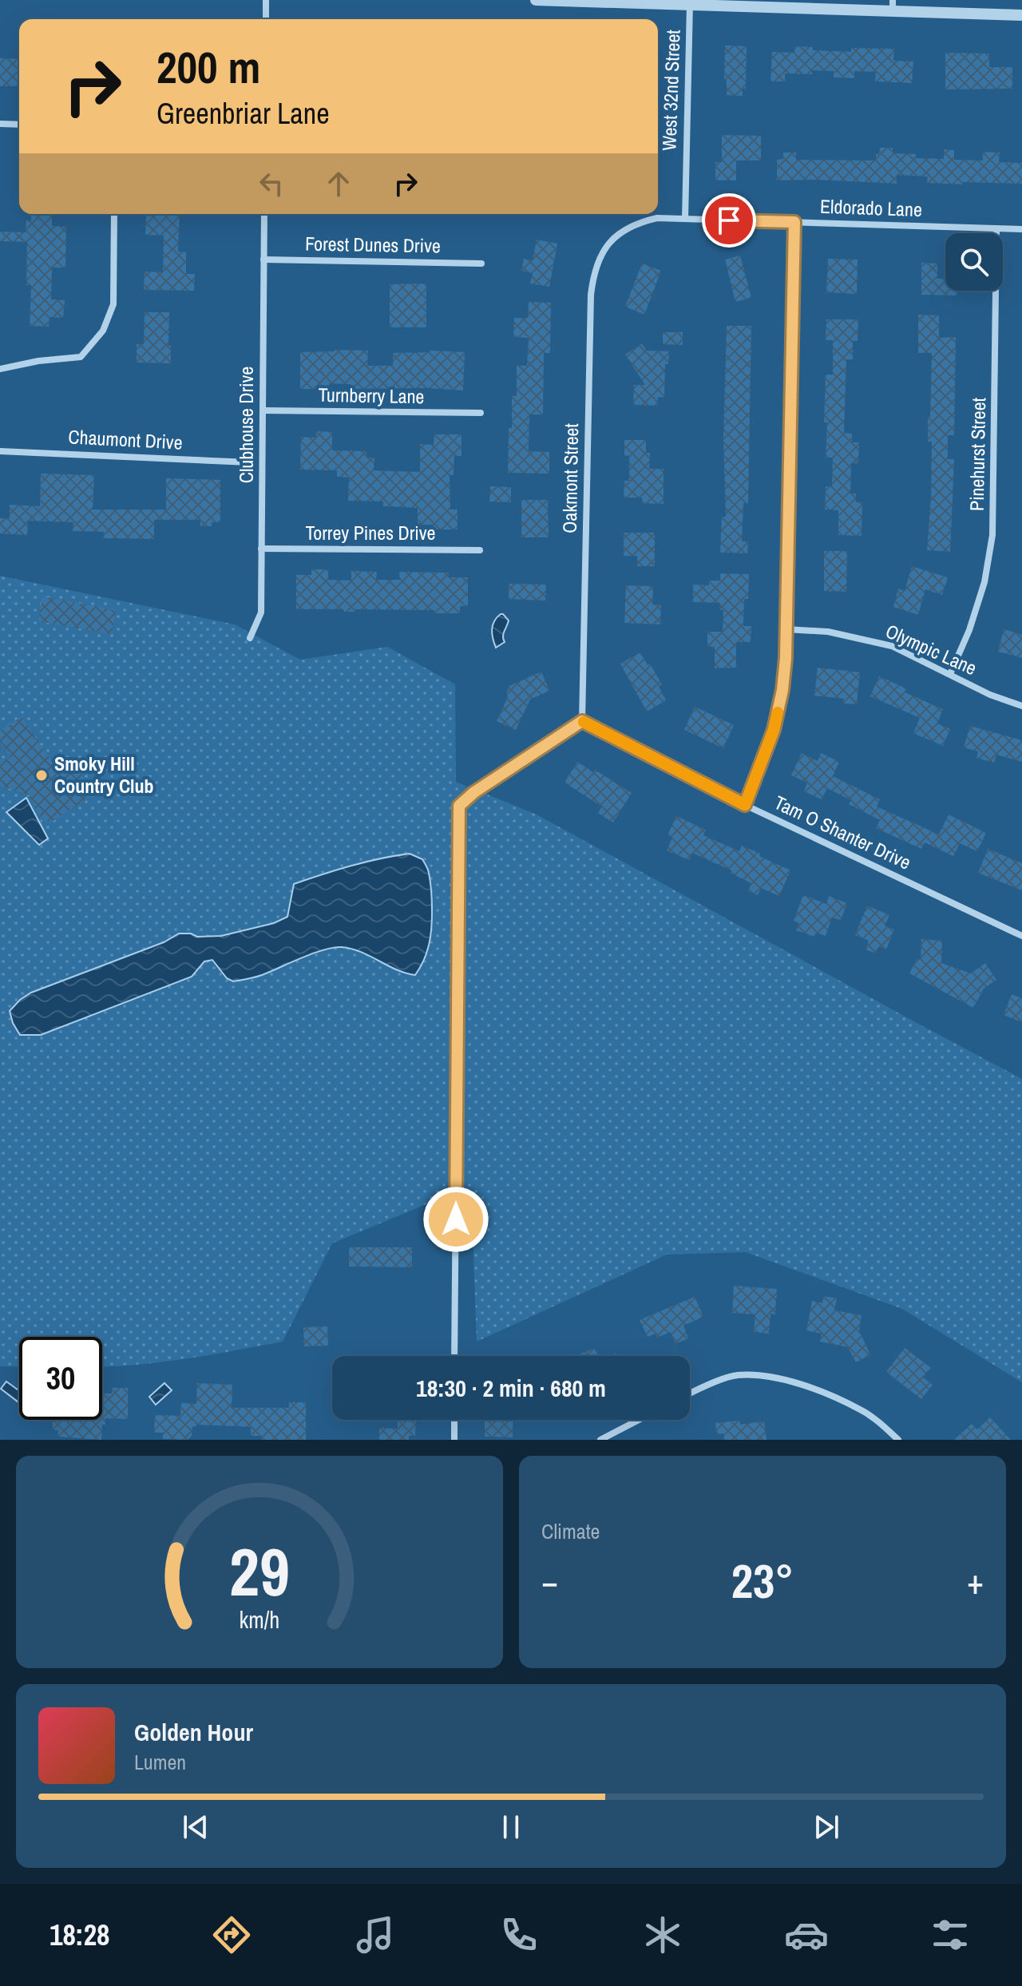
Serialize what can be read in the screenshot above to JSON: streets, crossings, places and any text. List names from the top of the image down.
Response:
{
  "streets": {
    "street": [
      "West 32nd Street",
      "Eldorado Lane",
      "Forest Dunes Drive",
      "Turnberry Lane",
      "Clubhouse Drive",
      "Chaumont Drive",
      "Pinehurst Street",
      "Oakmont Street",
      "Torrey Pines Drive",
      "Olympic Lane",
      "Tam O Shanter Drive"
    ]
  },
  "crossings": [
    ["West 32nd Street", "Eldorado Lane"],
    ["Eldorado Lane", "Pinehurst Street"],
    ["Eldorado Lane", "Oakmont Street"],
    ["Forest Dunes Drive", "Clubhouse Drive"],
    ["Turnberry Lane", "Clubhouse Drive"],
    ["Clubhouse Drive", "Torrey Pines Drive"],
    ["Pinehurst Street", "Olympic Lane"],
    ["Oakmont Street", "Tam O Shanter Drive"]
  ],
  "places": ["Smoky Hill Country Club"],
  "page": {
    "turn": ["200 m", "Greenbriar Lane"],
    "limit": "30",
    "trip": "18:30 · 2 min · 680 m",
    "tile": "Climate",
    "heat": ["−", "23°", "+"],
    "song": ["Golden Hour", "Lumen"],
    "tabs": "18:28",
    "gauge": ["29", "km/h"]
  }
}
